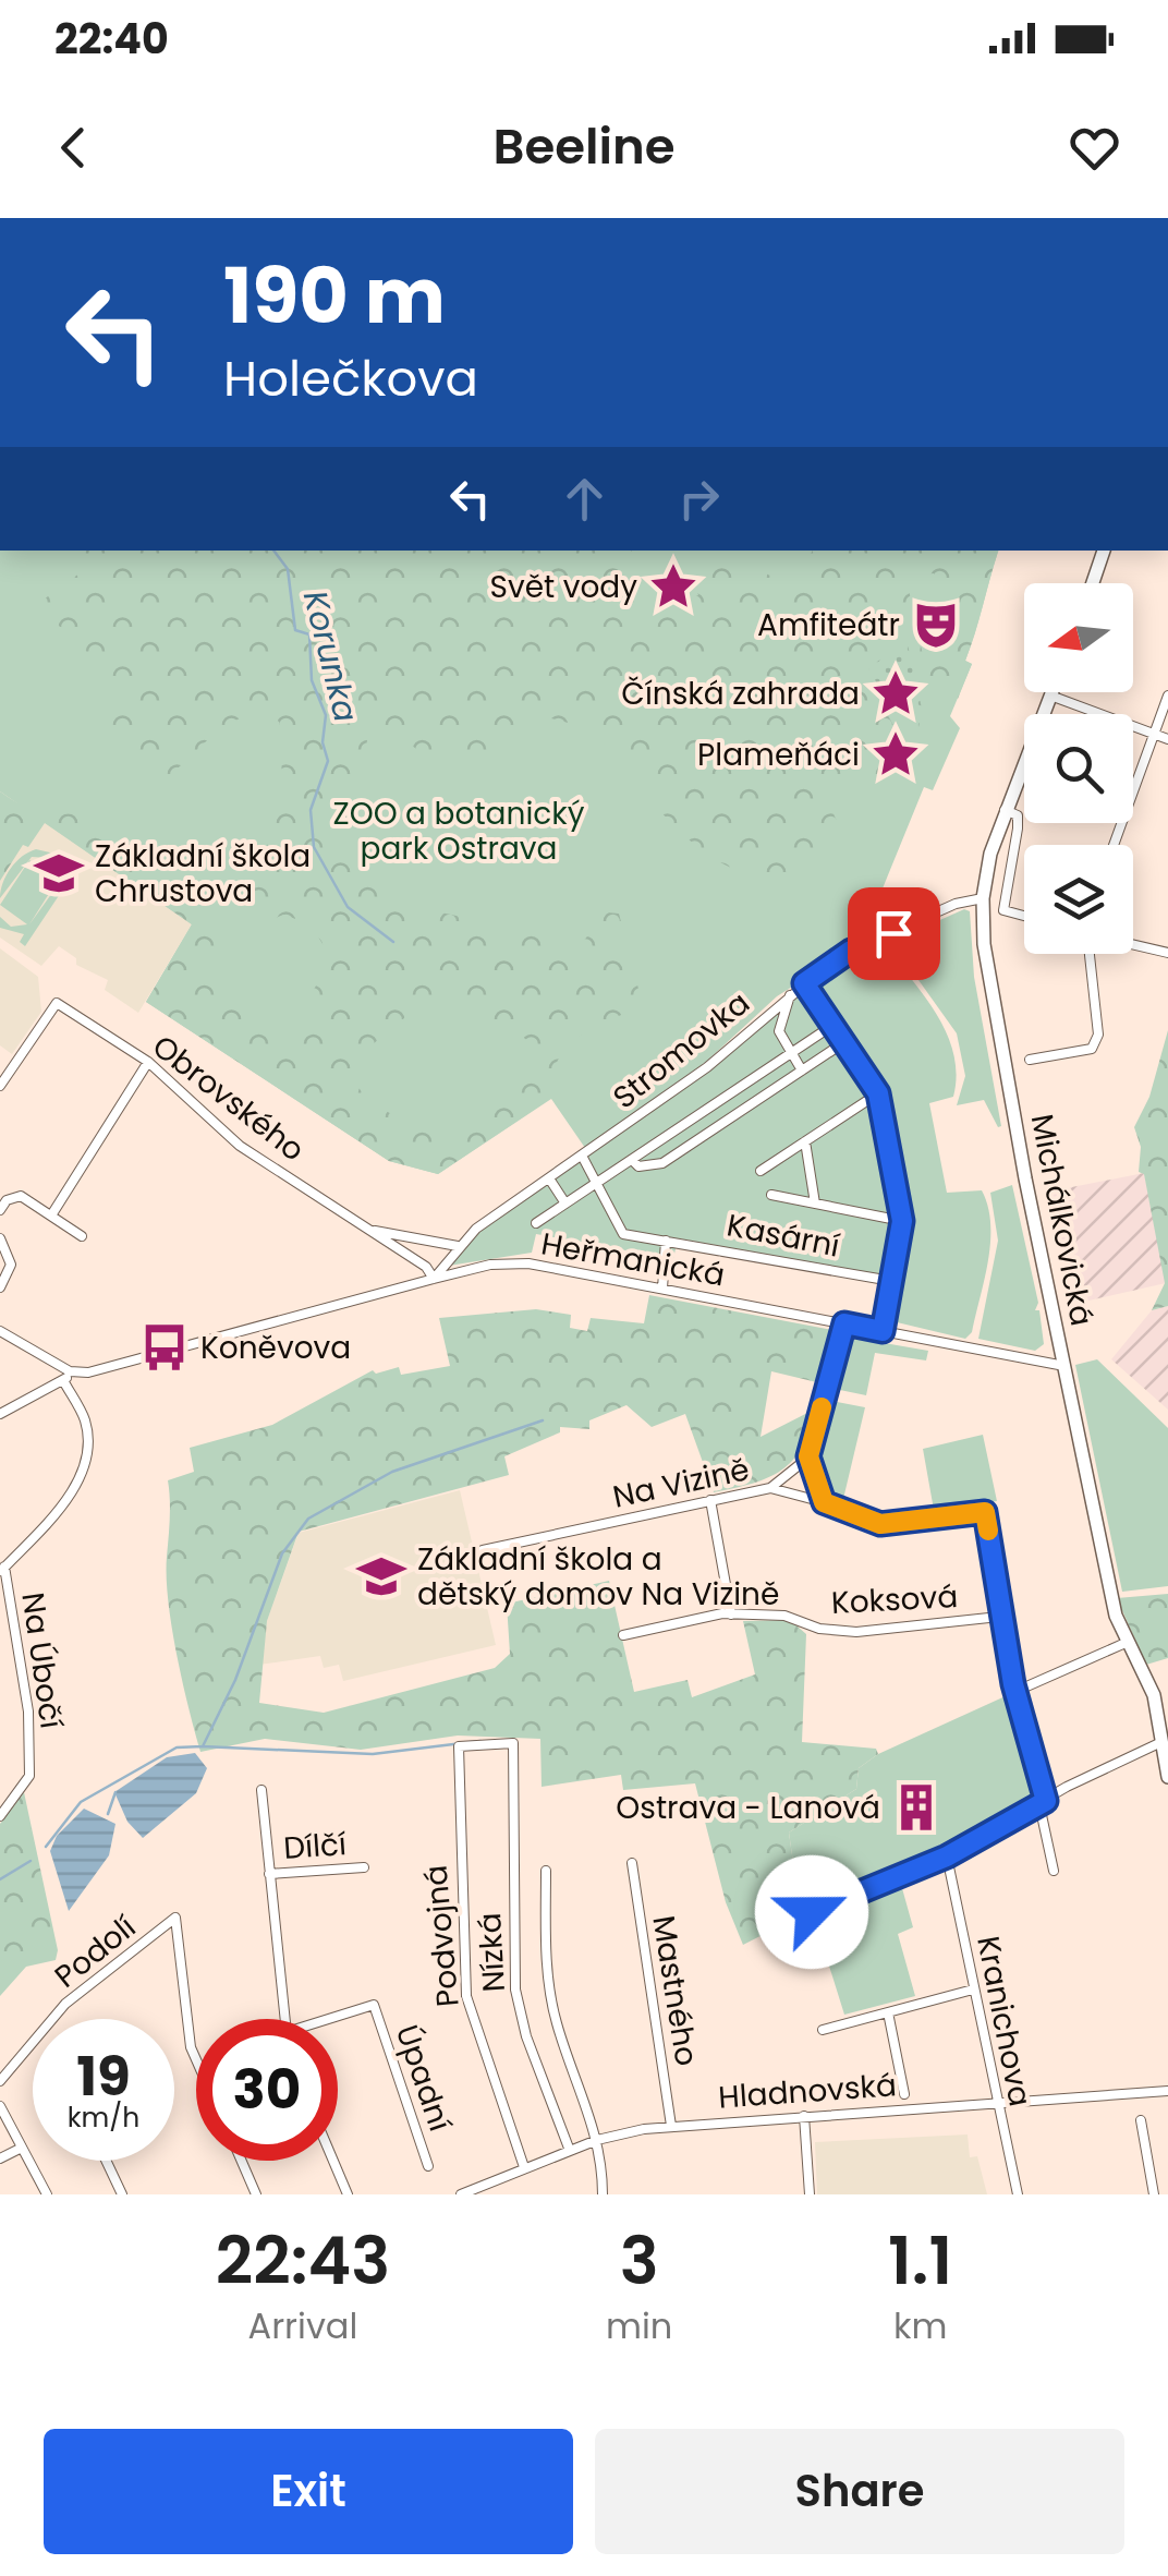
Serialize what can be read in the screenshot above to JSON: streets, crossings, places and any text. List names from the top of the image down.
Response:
{
  "streets": {
    "street": [
      "Stromovka",
      "Obrovského",
      "Michálkovická",
      "Kasární",
      "Heřmanická",
      "Na Vizině",
      "Koksová",
      "Na Úbočí",
      "Dílčí",
      "Podvojná",
      "Podolí",
      "Nízká",
      "Mastného",
      "Kranichova",
      "Úpadní",
      "Hladnovská"
    ]
  },
  "crossings": [
    ["Stromovka", "Obrovského"],
    ["Stromovka", "Michálkovická"],
    ["Stromovka", "Heřmanická"],
    ["Obrovského", "Heřmanická"],
    ["Michálkovická", "Heřmanická"],
    ["Podvojná", "Nízká"],
    ["Podvojná", "Hladnovská"],
    ["Nízká", "Hladnovská"],
    ["Mastného", "Hladnovská"],
    ["Kranichova", "Hladnovská"]
  ],
  "water": ["Korunka"],
  "parks": ["ZOO a botanický park Ostrava"],
  "places": {
    "place": ["Svět vody", "Čínská zahrada", "Plameňáci"],
    "theatre": ["Amfiteátr"],
    "school or university": ["Základní škola Chrustova", "Základní škola a dětský domov Na Vizině"],
    "bus stop": ["Koněvova"],
    "building": ["Ostrava - Lanová"]
  },
  "north": "left",
  "page": {
    "status": "22:40",
    "header": "Beeline",
    "turn": ["190 m", "Holečkova"],
    "speed": "19 km/h",
    "limit": "30",
    "eta": [
      "22:43",
      "Arrival",
      "3",
      "min",
      "1.1",
      "km"
    ],
    "buttons": ["Exit", "Share"]
  }
}
